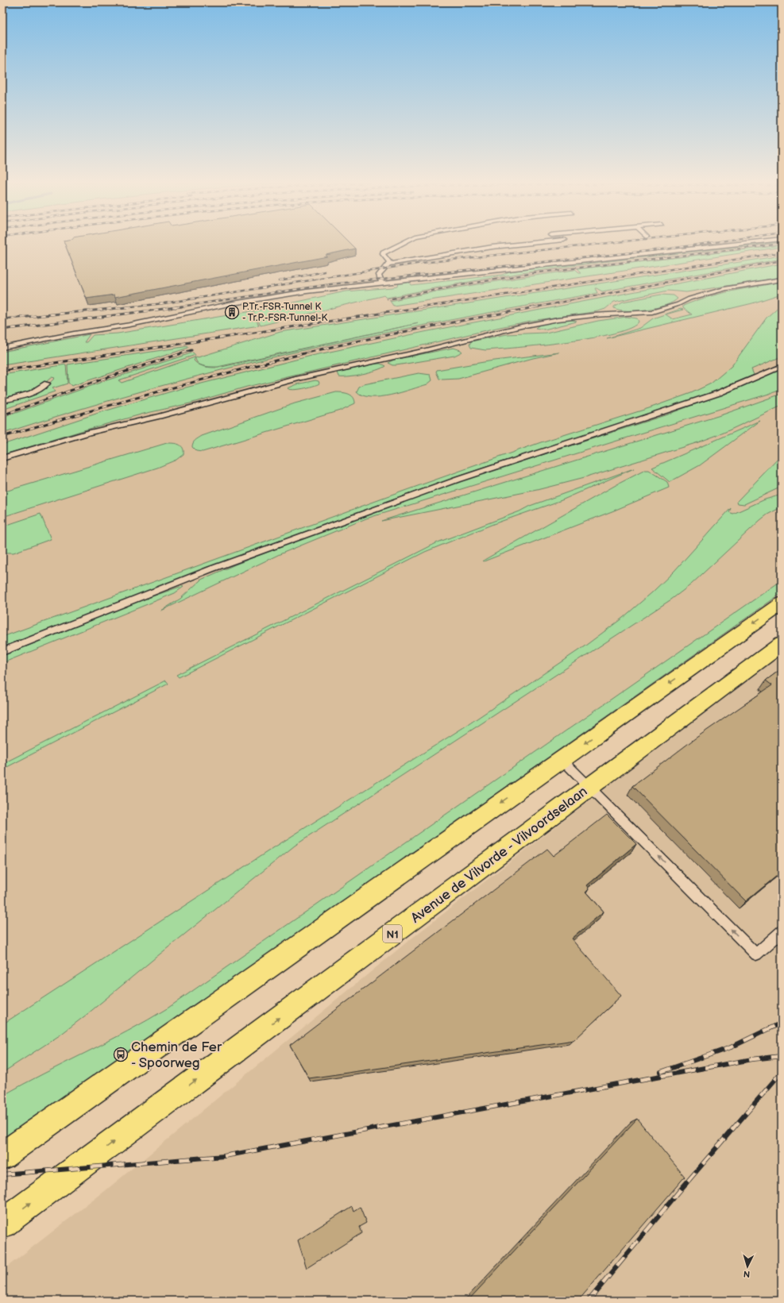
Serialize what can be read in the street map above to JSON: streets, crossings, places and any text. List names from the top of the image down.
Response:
{
  "streets": {
    "main road": ["Avenue de Vilvorde - Vilvoordselaan", "N1"]
  },
  "places": {
    "building": ["P.Tr.-FSR-Tunnel K - Tr.P.-FSR-Tunnel-K"],
    "bus stop": ["Chemin de Fer - Spoorweg"]
  },
  "north": "bottom"
}
